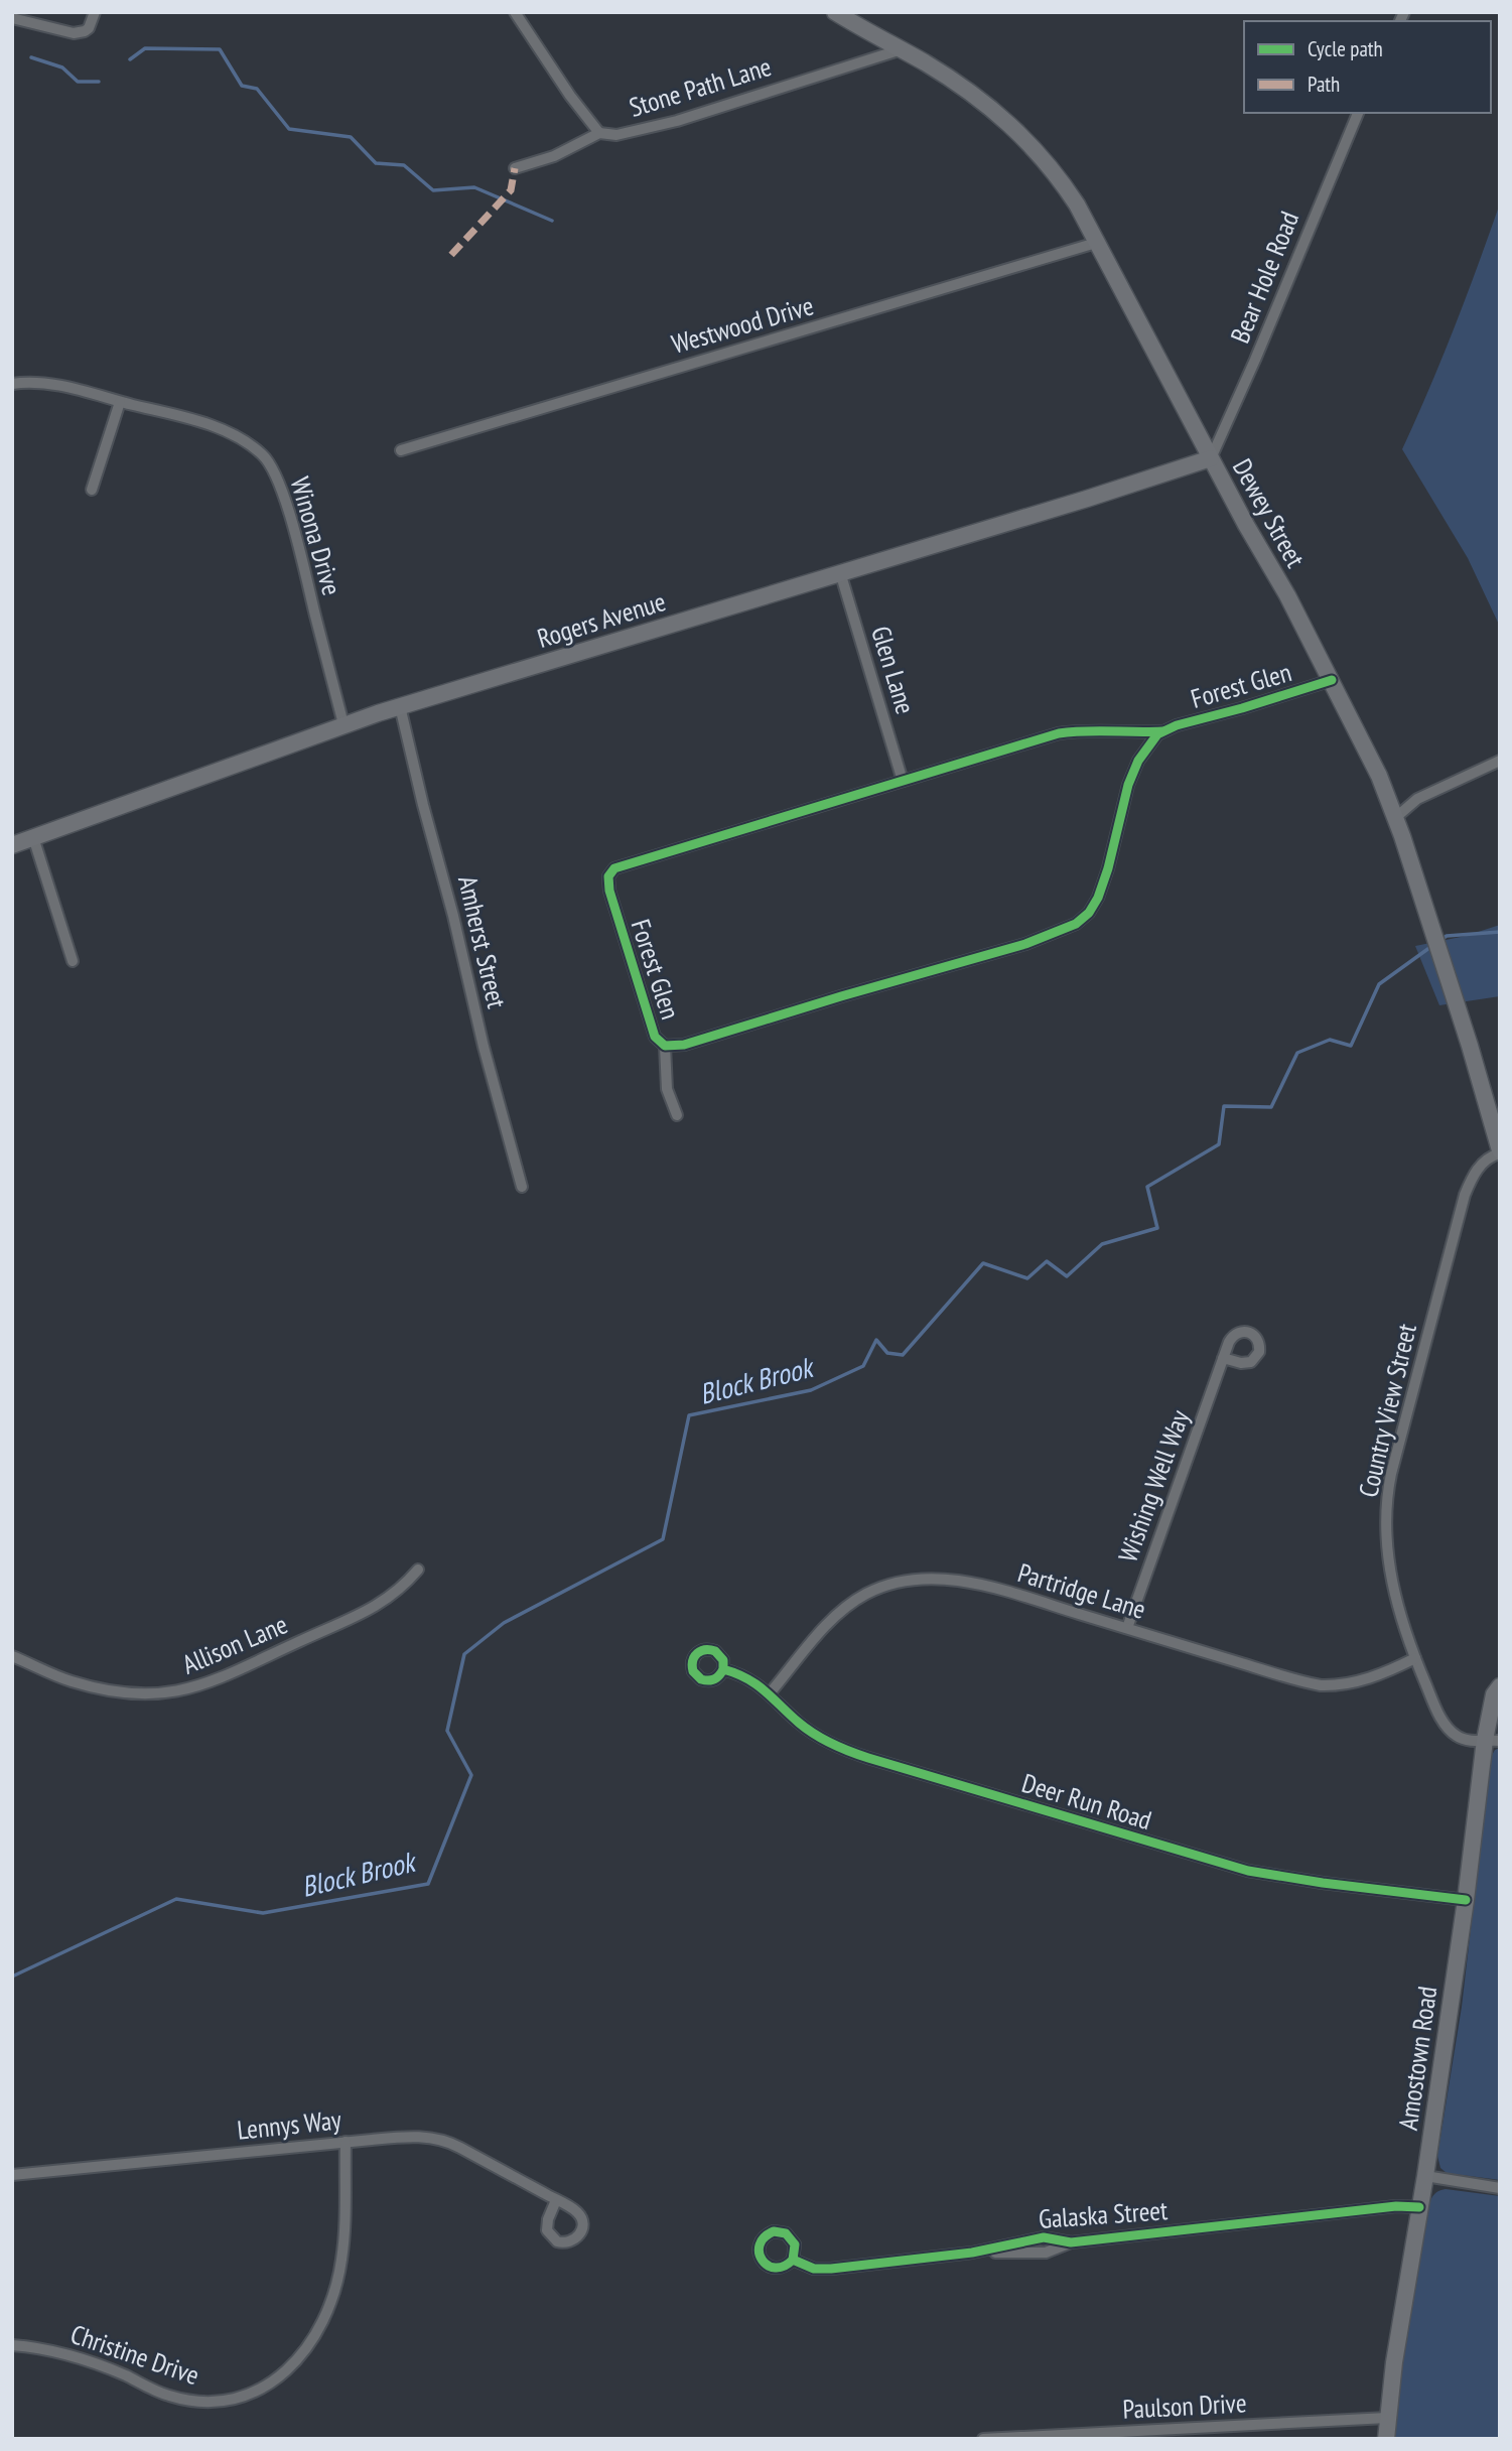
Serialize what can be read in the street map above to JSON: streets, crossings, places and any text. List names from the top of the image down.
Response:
{
  "streets": {
    "main road": ["Dewey Street", "Rogers Avenue", "Amostown Road"],
    "street": [
      "Stone Path Lane",
      "Bear Hole Road",
      "Westwood Drive",
      "Winona Drive",
      "Glen Lane",
      "Forest Glen",
      "Amherst Street",
      "Country View Street",
      "Wishing Well Way",
      "Partridge Lane",
      "Allison Lane",
      "Deer Run Road",
      "Lennys Way",
      "Galaska Street",
      "Christine Drive",
      "Paulson Drive"
    ]
  },
  "crossings": [
    ["Stone Path Lane", "Dewey Street"],
    ["Bear Hole Road", "Dewey Street"],
    ["Bear Hole Road", "Rogers Avenue"],
    ["Westwood Drive", "Dewey Street"],
    ["Dewey Street", "Rogers Avenue"],
    ["Dewey Street", "Forest Glen"],
    ["Dewey Street", "Country View Street"],
    ["Winona Drive", "Rogers Avenue"],
    ["Rogers Avenue", "Glen Lane"],
    ["Rogers Avenue", "Amherst Street"],
    ["Glen Lane", "Forest Glen"],
    ["Country View Street", "Partridge Lane"],
    ["Country View Street", "Amostown Road"],
    ["Wishing Well Way", "Partridge Lane"],
    ["Partridge Lane", "Deer Run Road"],
    ["Deer Run Road", "Amostown Road"],
    ["Amostown Road", "Galaska Street"],
    ["Amostown Road", "Paulson Drive"],
    ["Lennys Way", "Christine Drive"]
  ],
  "water": ["Block Brook"],
  "legend": ["Cycle path", "Path"]
}
